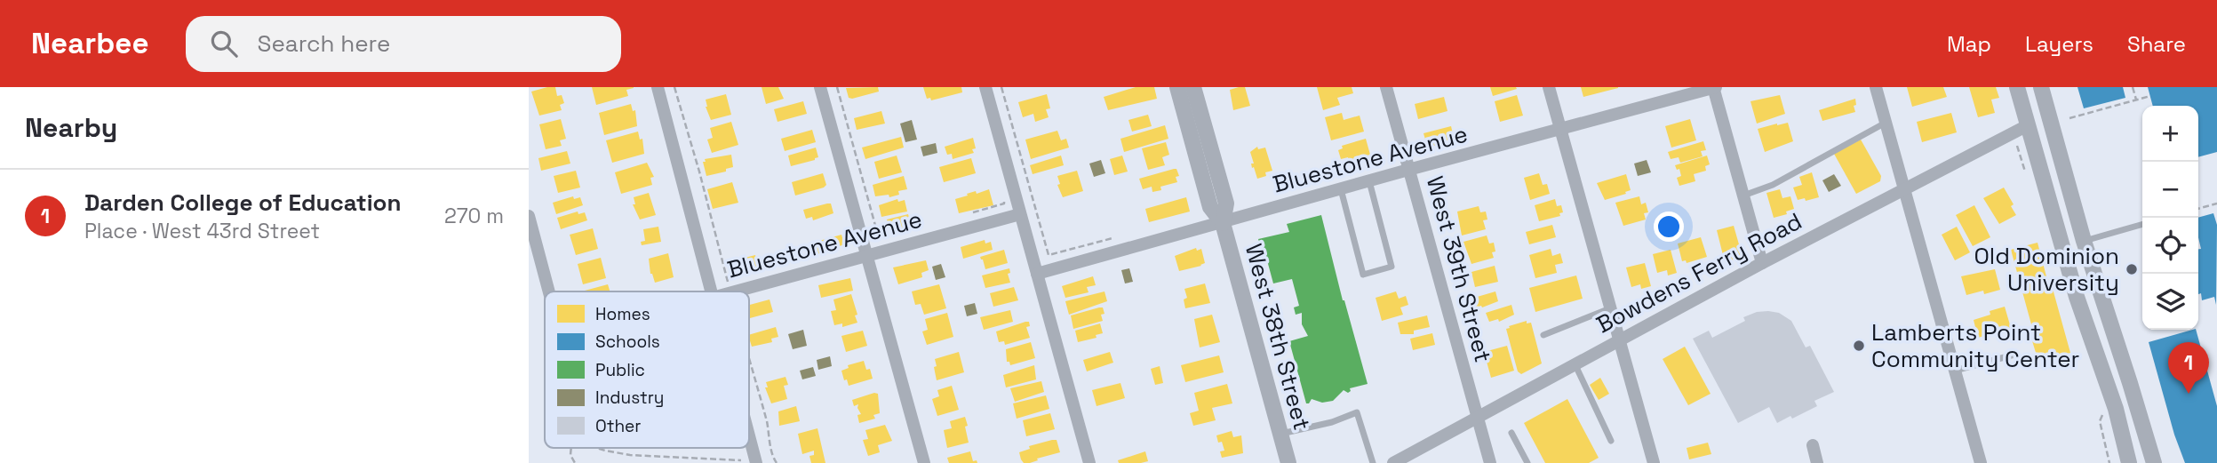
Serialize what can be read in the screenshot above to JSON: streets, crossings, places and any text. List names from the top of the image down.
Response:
{
  "streets": {
    "street": [
      "Bluestone Avenue",
      "West 39th Street",
      "Bowdens Ferry Road",
      "West 38th Street"
    ]
  },
  "crossings": [
    ["Bluestone Avenue", "West 39th Street"],
    ["Bluestone Avenue", "West 38th Street"],
    ["West 39th Street", "Bowdens Ferry Road"]
  ],
  "places": ["Old Dominion University", "Lamberts Point Community Center"],
  "legend": [
    "Homes",
    "Schools",
    "Public",
    "Industry",
    "Other"
  ],
  "page": {
    "header": "Nearbee",
    "search": "Search here",
    "nav": ["Map", "Layers", "Share"],
    "heading": "Nearby",
    "map_buttons": ["+", "−"],
    "list": [
      {
        "mark": "1",
        "name": "Darden College of Education",
        "note": "Place · West 43rd Street",
        "value": "270 m"
      }
    ],
    "pins": "1"
  }
}
